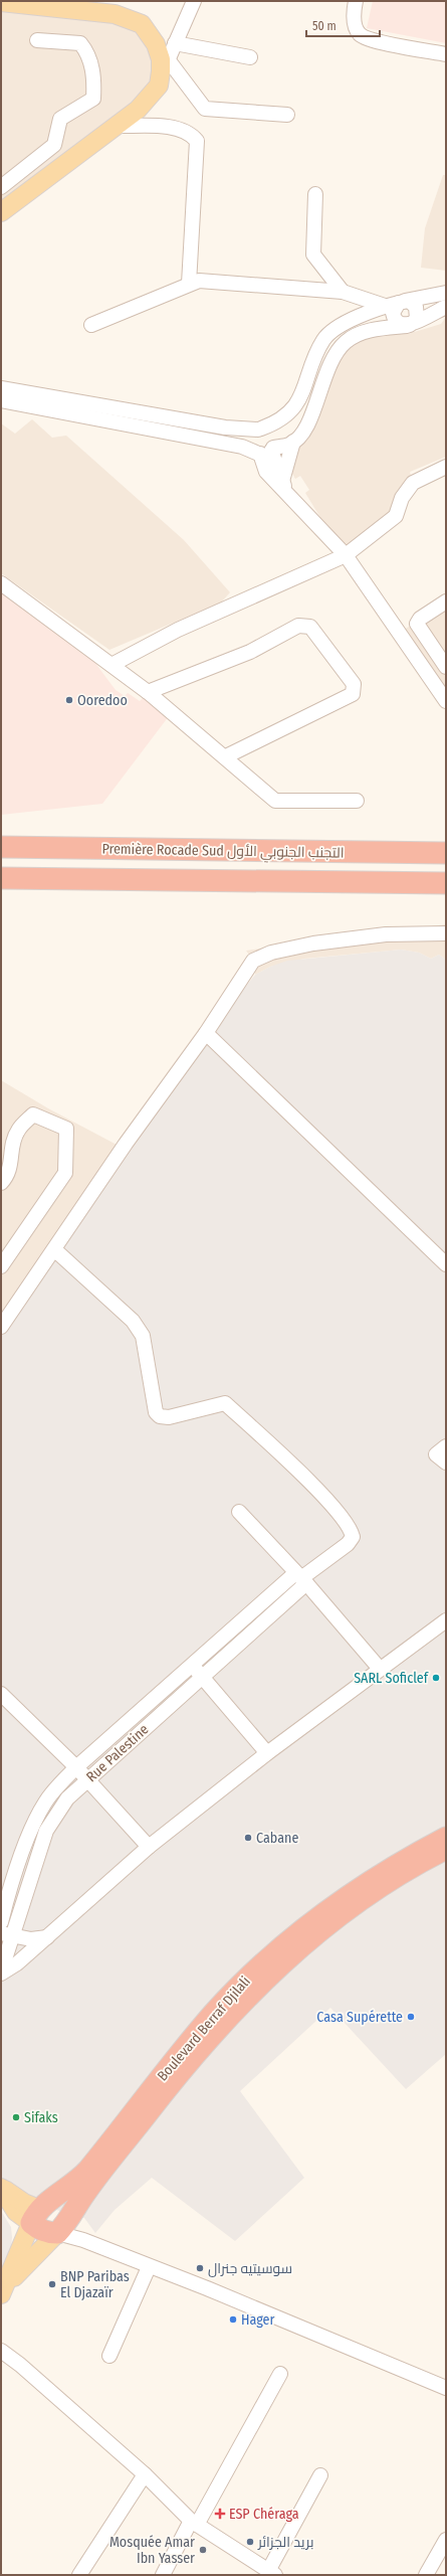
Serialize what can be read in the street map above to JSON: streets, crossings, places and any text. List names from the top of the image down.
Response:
{
  "streets": {
    "highway": ["Première Rocade Sud التجنب الجنوبي الأول", "Boulevard Berraf Djilali"],
    "street": ["Rue Palestine"]
  },
  "places": {
    "other": [
      "Ooredoo",
      "SARL Soficlef",
      "Cabane",
      "Casa Supérette",
      "Sifaks",
      "سوسيتيه جنرال",
      "BNP Paribas El Djazaïr",
      "Hager",
      "بريد الجزائر",
      "Mosquée Amar Ibn Yasser"
    ],
    "health": ["ESP Chéraga"]
  },
  "scale_bar": "50 m"
}
